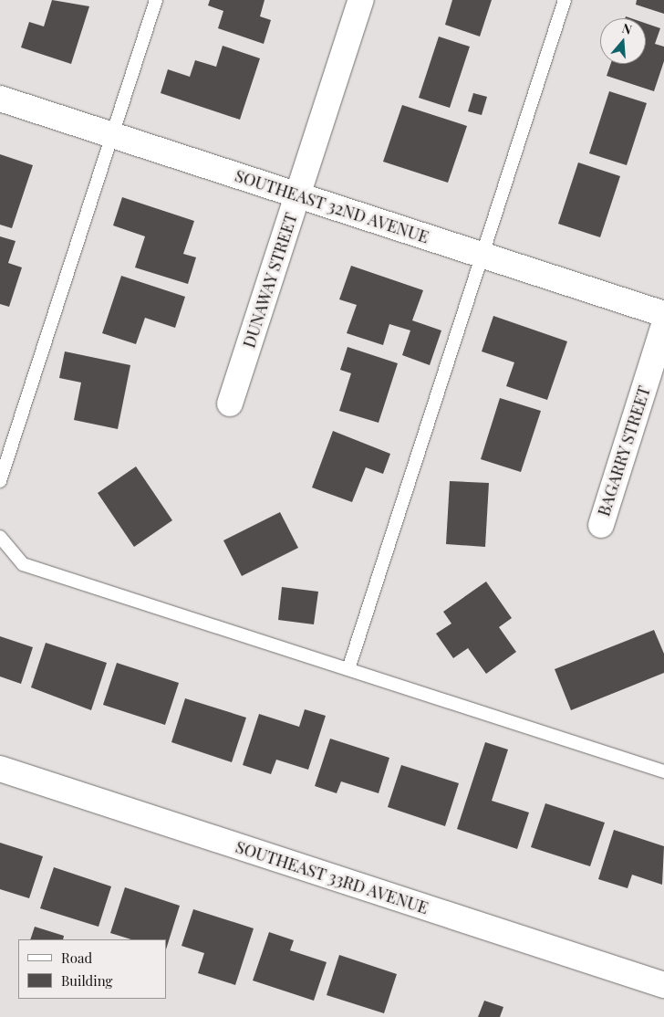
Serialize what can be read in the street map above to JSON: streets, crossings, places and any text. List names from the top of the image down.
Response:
{
  "streets": {
    "street": [
      "SOUTHEAST 32ND AVENUE",
      "DUNAWAY STREET",
      "BAGARRY STREET",
      "SOUTHEAST 33RD AVENUE"
    ]
  },
  "crossings": [
    ["SOUTHEAST 32ND AVENUE", "DUNAWAY STREET"]
  ],
  "legend": ["Road", "Building"],
  "north": "top"
}
